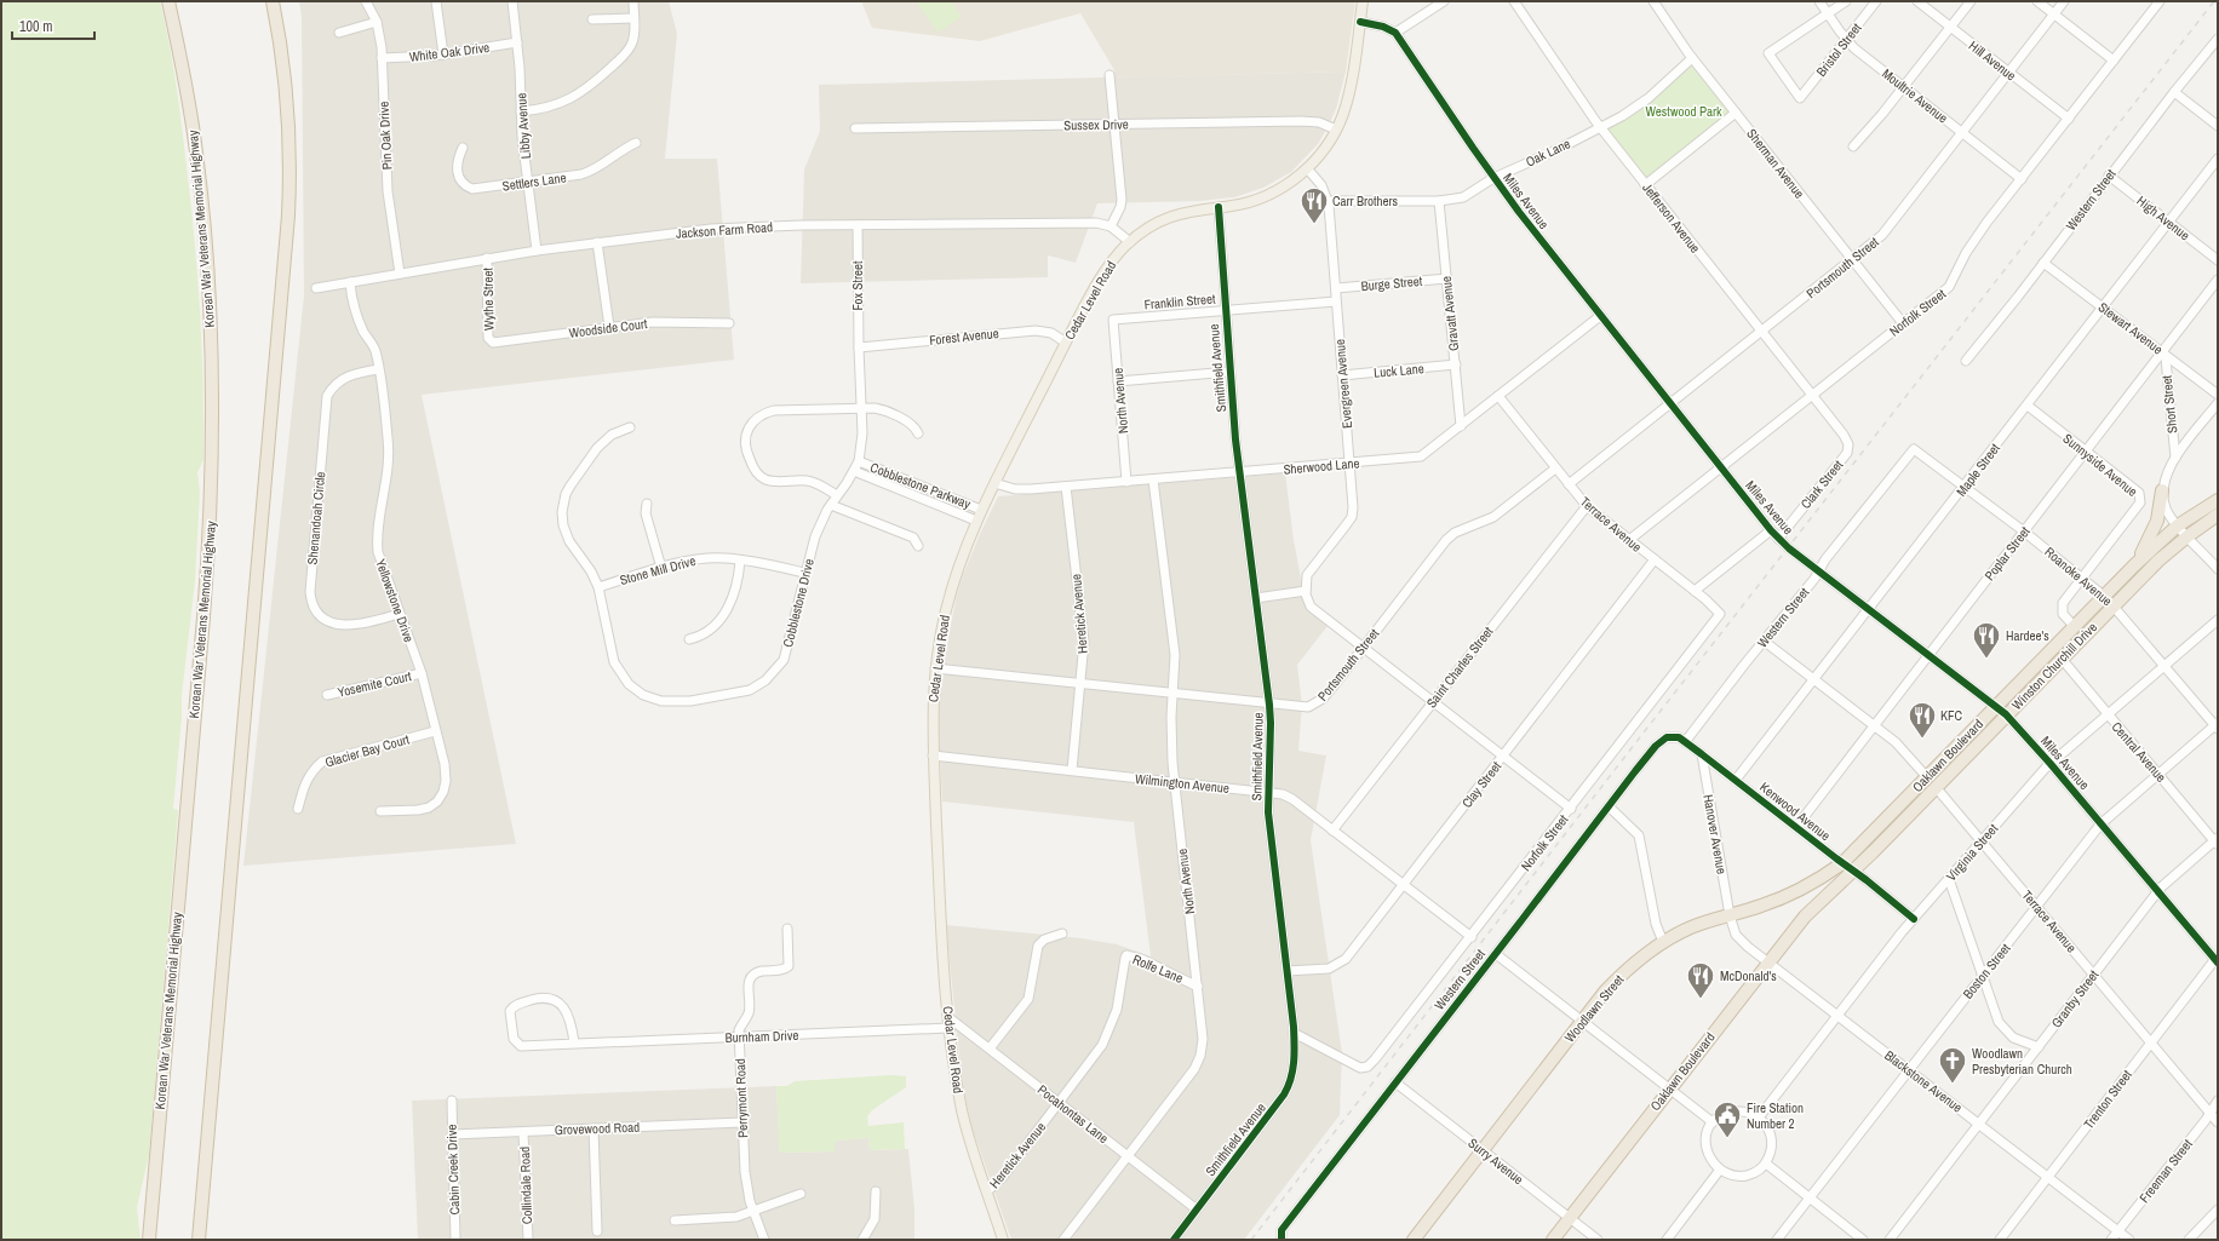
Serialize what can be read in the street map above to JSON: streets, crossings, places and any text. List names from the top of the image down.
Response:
{
  "streets": {
    "highway": [
      "Korean War Veterans Memorial Highway",
      "Winston Churchill Drive",
      "Oaklawn Boulevard",
      "Woodlawn Street"
    ],
    "main road": ["Cedar Level Road"],
    "street": [
      "Bristol Street",
      "White Oak Drive",
      "Hill Avenue",
      "Moultrie Avenue",
      "Sussex Drive",
      "Libby Avenue",
      "Pin Oak Drive",
      "Oak Lane",
      "Sherman Avenue",
      "Settlers Lane",
      "Western Street",
      "Miles Avenue",
      "Jefferson Avenue",
      "High Avenue",
      "Jackson Farm Road",
      "Portsmouth Street",
      "Burge Street",
      "Fox Street",
      "Wythe Street",
      "Franklin Street",
      "Norfolk Street",
      "Gravatt Avenue",
      "Woodside Court",
      "Stewart Avenue",
      "Forest Avenue",
      "Smithfield Avenue",
      "Luck Lane",
      "Evergreen Avenue",
      "North Avenue",
      "Short Street",
      "Sunnyside Avenue",
      "Sherwood Lane",
      "Maple Street",
      "Clark Street",
      "Cobblestone Parkway",
      "Shenandoah Circle",
      "Terrace Avenue",
      "Poplar Street",
      "Stone Mill Drive",
      "Roanoke Avenue",
      "Yellowstone Drive",
      "Cobblestone Drive",
      "Heretick Avenue",
      "Saint Charles Street",
      "Yosemite Court",
      "Glacier Bay Court",
      "Central Avenue",
      "Wilmington Avenue",
      "Clay Street",
      "Kenwood Avenue",
      "Hanover Avenue",
      "Virginia Street",
      "Rolfe Lane",
      "Boston Street",
      "Granby Street",
      "Burnham Drive",
      "Blackstone Avenue",
      "Perrymont Road",
      "Trenton Street",
      "Pocahontas Lane",
      "Grovewood Road",
      "Surry Avenue",
      "Cabin Creek Drive",
      "Freeman Street",
      "Collindale Road"
    ]
  },
  "crossings": [
    ["Bristol Street", "Moultrie Avenue"],
    ["White Oak Drive", "Libby Avenue"],
    ["White Oak Drive", "Pin Oak Drive"],
    ["Hill Avenue", "Portsmouth Street"],
    ["Hill Avenue", "Norfolk Street"],
    ["Moultrie Avenue", "Portsmouth Street"],
    ["Moultrie Avenue", "Norfolk Street"],
    ["Libby Avenue", "Settlers Lane"],
    ["Libby Avenue", "Jackson Farm Road"],
    ["Pin Oak Drive", "Jackson Farm Road"],
    ["Oak Lane", "Sherman Avenue"],
    ["Oak Lane", "Miles Avenue"],
    ["Oak Lane", "Jefferson Avenue"],
    ["Oak Lane", "Gravatt Avenue"],
    ["Oak Lane", "Evergreen Avenue"],
    ["Sherman Avenue", "Portsmouth Street"],
    ["Sherman Avenue", "Norfolk Street"],
    ["Western Street", "Miles Avenue"],
    ["Western Street", "High Avenue"],
    ["Western Street", "Stewart Avenue"],
    ["Western Street", "Roanoke Avenue"],
    ["Western Street", "Kenwood Avenue"],
    ["Western Street", "Surry Avenue"],
    ["Miles Avenue", "Portsmouth Street"],
    ["Miles Avenue", "Norfolk Street"],
    ["Miles Avenue", "Sherwood Lane"],
    ["Miles Avenue", "Maple Street"],
    ["Miles Avenue", "Clark Street"],
    ["Miles Avenue", "Poplar Street"],
    ["Miles Avenue", "Winston Churchill Drive"],
    ["Miles Avenue", "Oaklawn Boulevard"],
    ["Miles Avenue", "Virginia Street"],
    ["Miles Avenue", "Boston Street"],
    ["Miles Avenue", "Granby Street"],
    ["Miles Avenue", "Trenton Street"],
    ["Jefferson Avenue", "Portsmouth Street"],
    ["Jefferson Avenue", "Norfolk Street"],
    ["Jefferson Avenue", "Clark Street"],
    ["High Avenue", "Maple Street"],
    ["Jackson Farm Road", "Fox Street"],
    ["Jackson Farm Road", "Wythe Street"],
    ["Jackson Farm Road", "Yellowstone Drive"],
    ["Portsmouth Street", "Cedar Level Road"],
    ["Portsmouth Street", "Smithfield Avenue"],
    ["Portsmouth Street", "North Avenue"],
    ["Portsmouth Street", "Terrace Avenue"],
    ["Portsmouth Street", "Heretick Avenue"],
    ["Burge Street", "Gravatt Avenue"],
    ["Burge Street", "Evergreen Avenue"],
    ["Fox Street", "Forest Avenue"],
    ["Fox Street", "Cobblestone Drive"],
    ["Wythe Street", "Woodside Court"],
    ["Cedar Level Road", "Forest Avenue"],
    ["Cedar Level Road", "Smithfield Avenue"],
    ["Cedar Level Road", "Sherwood Lane"],
    ["Cedar Level Road", "Cobblestone Parkway"],
    ["Cedar Level Road", "Heretick Avenue"],
    ["Cedar Level Road", "Wilmington Avenue"],
    ["Cedar Level Road", "Burnham Drive"],
    ["Cedar Level Road", "Pocahontas Lane"],
    ["Franklin Street", "Smithfield Avenue"],
    ["Franklin Street", "Evergreen Avenue"],
    ["Franklin Street", "North Avenue"],
    ["Norfolk Street", "Smithfield Avenue"],
    ["Norfolk Street", "Terrace Avenue"],
    ["Norfolk Street", "Wilmington Avenue"],
    ["Gravatt Avenue", "Luck Lane"],
    ["Gravatt Avenue", "Sherwood Lane"],
    ["Stewart Avenue", "Short Street"],
    ["Stewart Avenue", "Maple Street"],
    ["Stewart Avenue", "Poplar Street"],
    ["Forest Avenue", "Cobblestone Drive"],
    ["Smithfield Avenue", "Sherwood Lane"],
    ["Smithfield Avenue", "Wilmington Avenue"],
    ["Smithfield Avenue", "Clay Street"],
    ["Smithfield Avenue", "Pocahontas Lane"],
    ["Luck Lane", "Evergreen Avenue"],
    ["Evergreen Avenue", "Sherwood Lane"],
    ["North Avenue", "Sherwood Lane"],
    ["North Avenue", "Wilmington Avenue"],
    ["North Avenue", "Rolfe Lane"],
    ["North Avenue", "Pocahontas Lane"],
    ["Short Street", "Poplar Street"],
    ["Sunnyside Avenue", "Maple Street"],
    ["Sunnyside Avenue", "Poplar Street"],
    ["Sunnyside Avenue", "Roanoke Avenue"],
    ["Sunnyside Avenue", "Oaklawn Boulevard"],
    ["Sherwood Lane", "Terrace Avenue"],
    ["Sherwood Lane", "Heretick Avenue"],
    ["Maple Street", "Roanoke Avenue"],
    ["Maple Street", "Kenwood Avenue"],
    ["Cobblestone Parkway", "Cobblestone Drive"],
    ["Shenandoah Circle", "Yellowstone Drive"],
    ["Terrace Avenue", "Winston Churchill Drive"],
    ["Terrace Avenue", "Saint Charles Street"],
    ["Terrace Avenue", "Clay Street"],
    ["Terrace Avenue", "Virginia Street"],
    ["Terrace Avenue", "Boston Street"],
    ["Terrace Avenue", "Granby Street"],
    ["Terrace Avenue", "Trenton Street"],
    ["Terrace Avenue", "Freeman Street"],
    ["Poplar Street", "Roanoke Avenue"],
    ["Poplar Street", "Kenwood Avenue"],
    ["Stone Mill Drive", "Cobblestone Drive"],
    ["Roanoke Avenue", "Winston Churchill Drive"],
    ["Roanoke Avenue", "Oaklawn Boulevard"],
    ["Roanoke Avenue", "Virginia Street"],
    ["Roanoke Avenue", "Boston Street"],
    ["Yellowstone Drive", "Yosemite Court"],
    ["Yellowstone Drive", "Glacier Bay Court"],
    ["Heretick Avenue", "Wilmington Avenue"],
    ["Heretick Avenue", "Rolfe Lane"],
    ["Heretick Avenue", "Pocahontas Lane"],
    ["Winston Churchill Drive", "Central Avenue"],
    ["Winston Churchill Drive", "Oaklawn Boulevard"],
    ["Winston Churchill Drive", "Kenwood Avenue"],
    ["Saint Charles Street", "Wilmington Avenue"],
    ["Central Avenue", "Virginia Street"],
    ["Central Avenue", "Boston Street"],
    ["Central Avenue", "Granby Street"],
    ["Oaklawn Boulevard", "Kenwood Avenue"],
    ["Oaklawn Boulevard", "Woodlawn Street"],
    ["Oaklawn Boulevard", "Blackstone Avenue"],
    ["Oaklawn Boulevard", "Surry Avenue"],
    ["Wilmington Avenue", "Clay Street"],
    ["Kenwood Avenue", "Hanover Avenue"],
    ["Kenwood Avenue", "Virginia Street"],
    ["Kenwood Avenue", "Woodlawn Street"],
    ["Hanover Avenue", "Woodlawn Street"],
    ["Hanover Avenue", "Blackstone Avenue"],
    ["Virginia Street", "Blackstone Avenue"],
    ["Boston Street", "Blackstone Avenue"],
    ["Granby Street", "Blackstone Avenue"],
    ["Woodlawn Street", "Blackstone Avenue"],
    ["Woodlawn Street", "Surry Avenue"],
    ["Burnham Drive", "Perrymont Road"],
    ["Burnham Drive", "Pocahontas Lane"],
    ["Blackstone Avenue", "Trenton Street"],
    ["Blackstone Avenue", "Freeman Street"],
    ["Perrymont Road", "Grovewood Road"],
    ["Grovewood Road", "Cabin Creek Drive"],
    ["Grovewood Road", "Collindale Road"]
  ],
  "parks": ["Westwood Park"],
  "places": {
    "restaurant": [
      "Carr Brothers",
      "Hardee's",
      "KFC",
      "McDonald's"
    ],
    "church": ["Woodlawn Presbyterian Church"],
    "public building": ["Fire Station Number 2"]
  },
  "scale_bar": "100 m"
}
